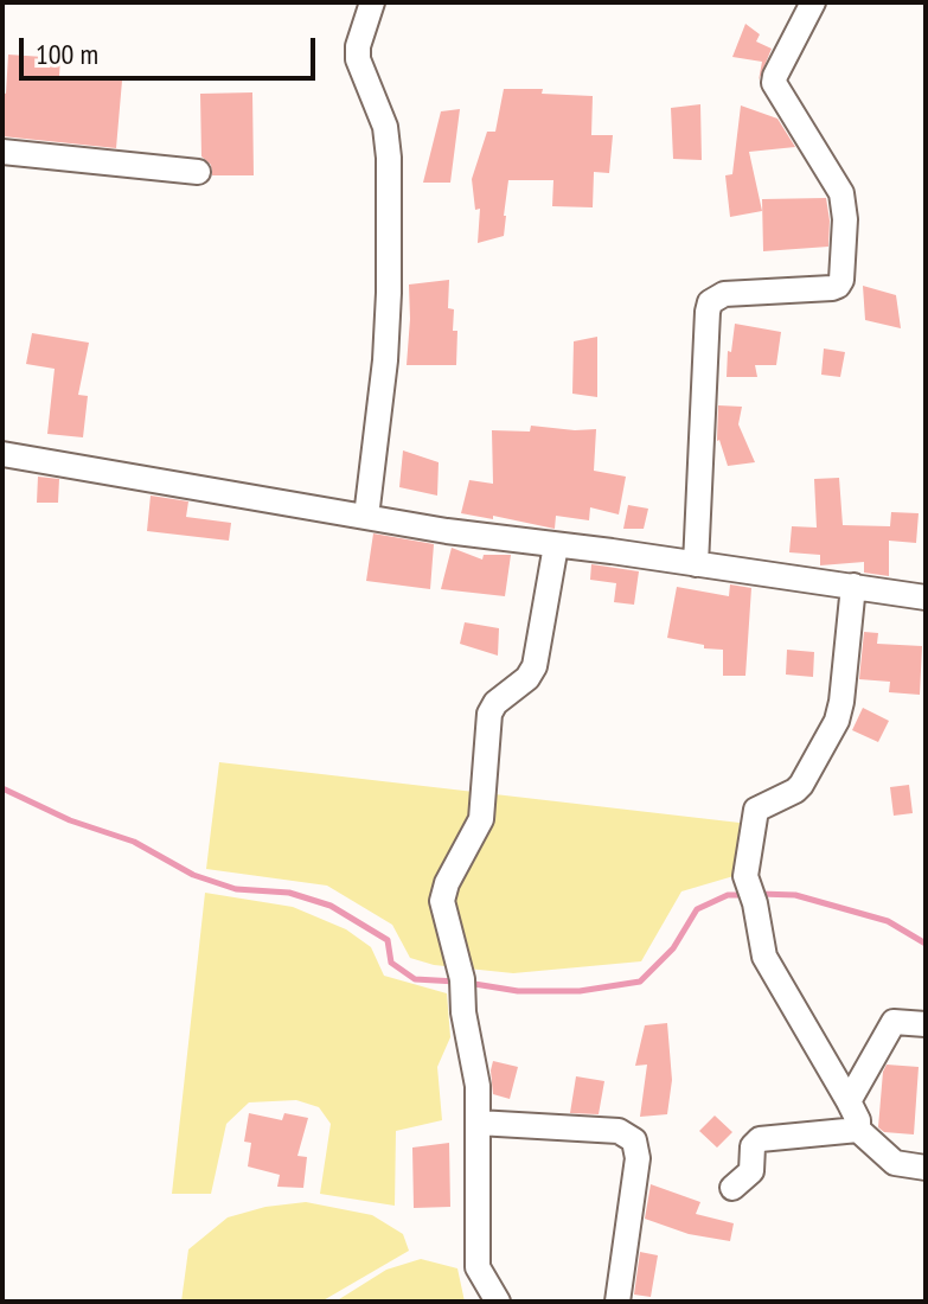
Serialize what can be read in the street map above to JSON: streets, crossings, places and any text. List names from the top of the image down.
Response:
{
  "scale_bar": "100 m"
}
